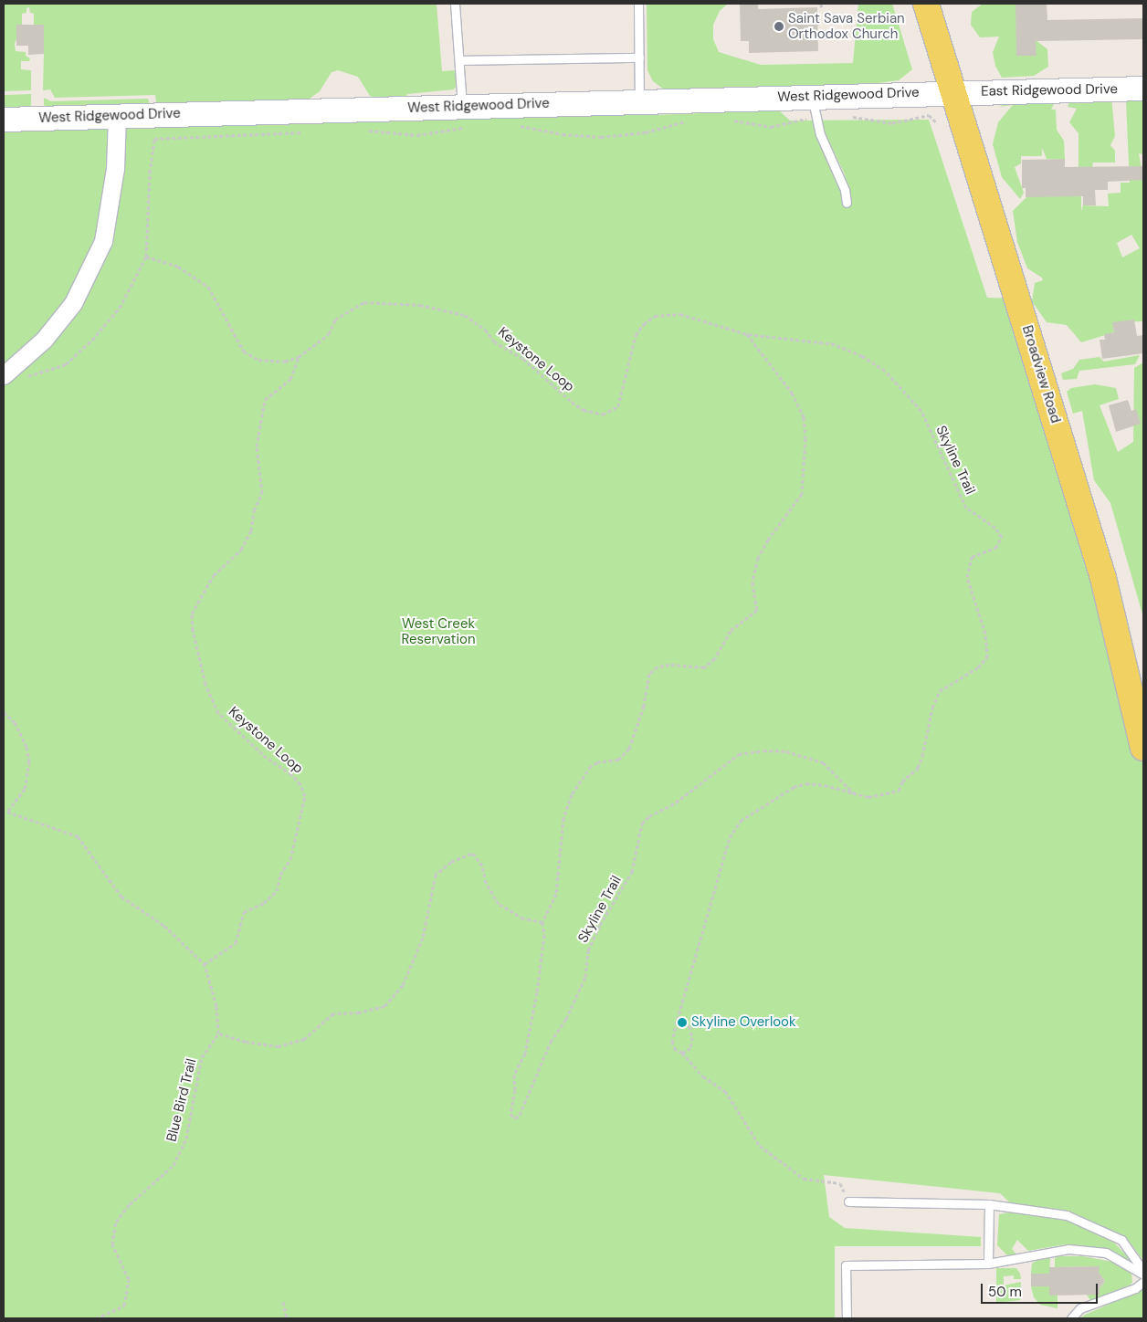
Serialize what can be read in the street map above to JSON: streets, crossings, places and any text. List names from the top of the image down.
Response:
{
  "streets": {
    "main road": ["Broadview Road"],
    "street": ["East Ridgewood Drive", "West Ridgewood Drive"],
    "path": ["Keystone Loop", "Skyline Trail", "Blue Bird Trail"]
  },
  "crossings": [
    ["East Ridgewood Drive", "West Ridgewood Drive"],
    ["East Ridgewood Drive", "Broadview Road"],
    ["West Ridgewood Drive", "Broadview Road"],
    ["Keystone Loop", "Skyline Trail"]
  ],
  "parks": ["West Creek Reservation"],
  "places": ["Saint Sava Serbian Orthodox Church", "Skyline Overlook"],
  "scale_bar": "50 m"
}
